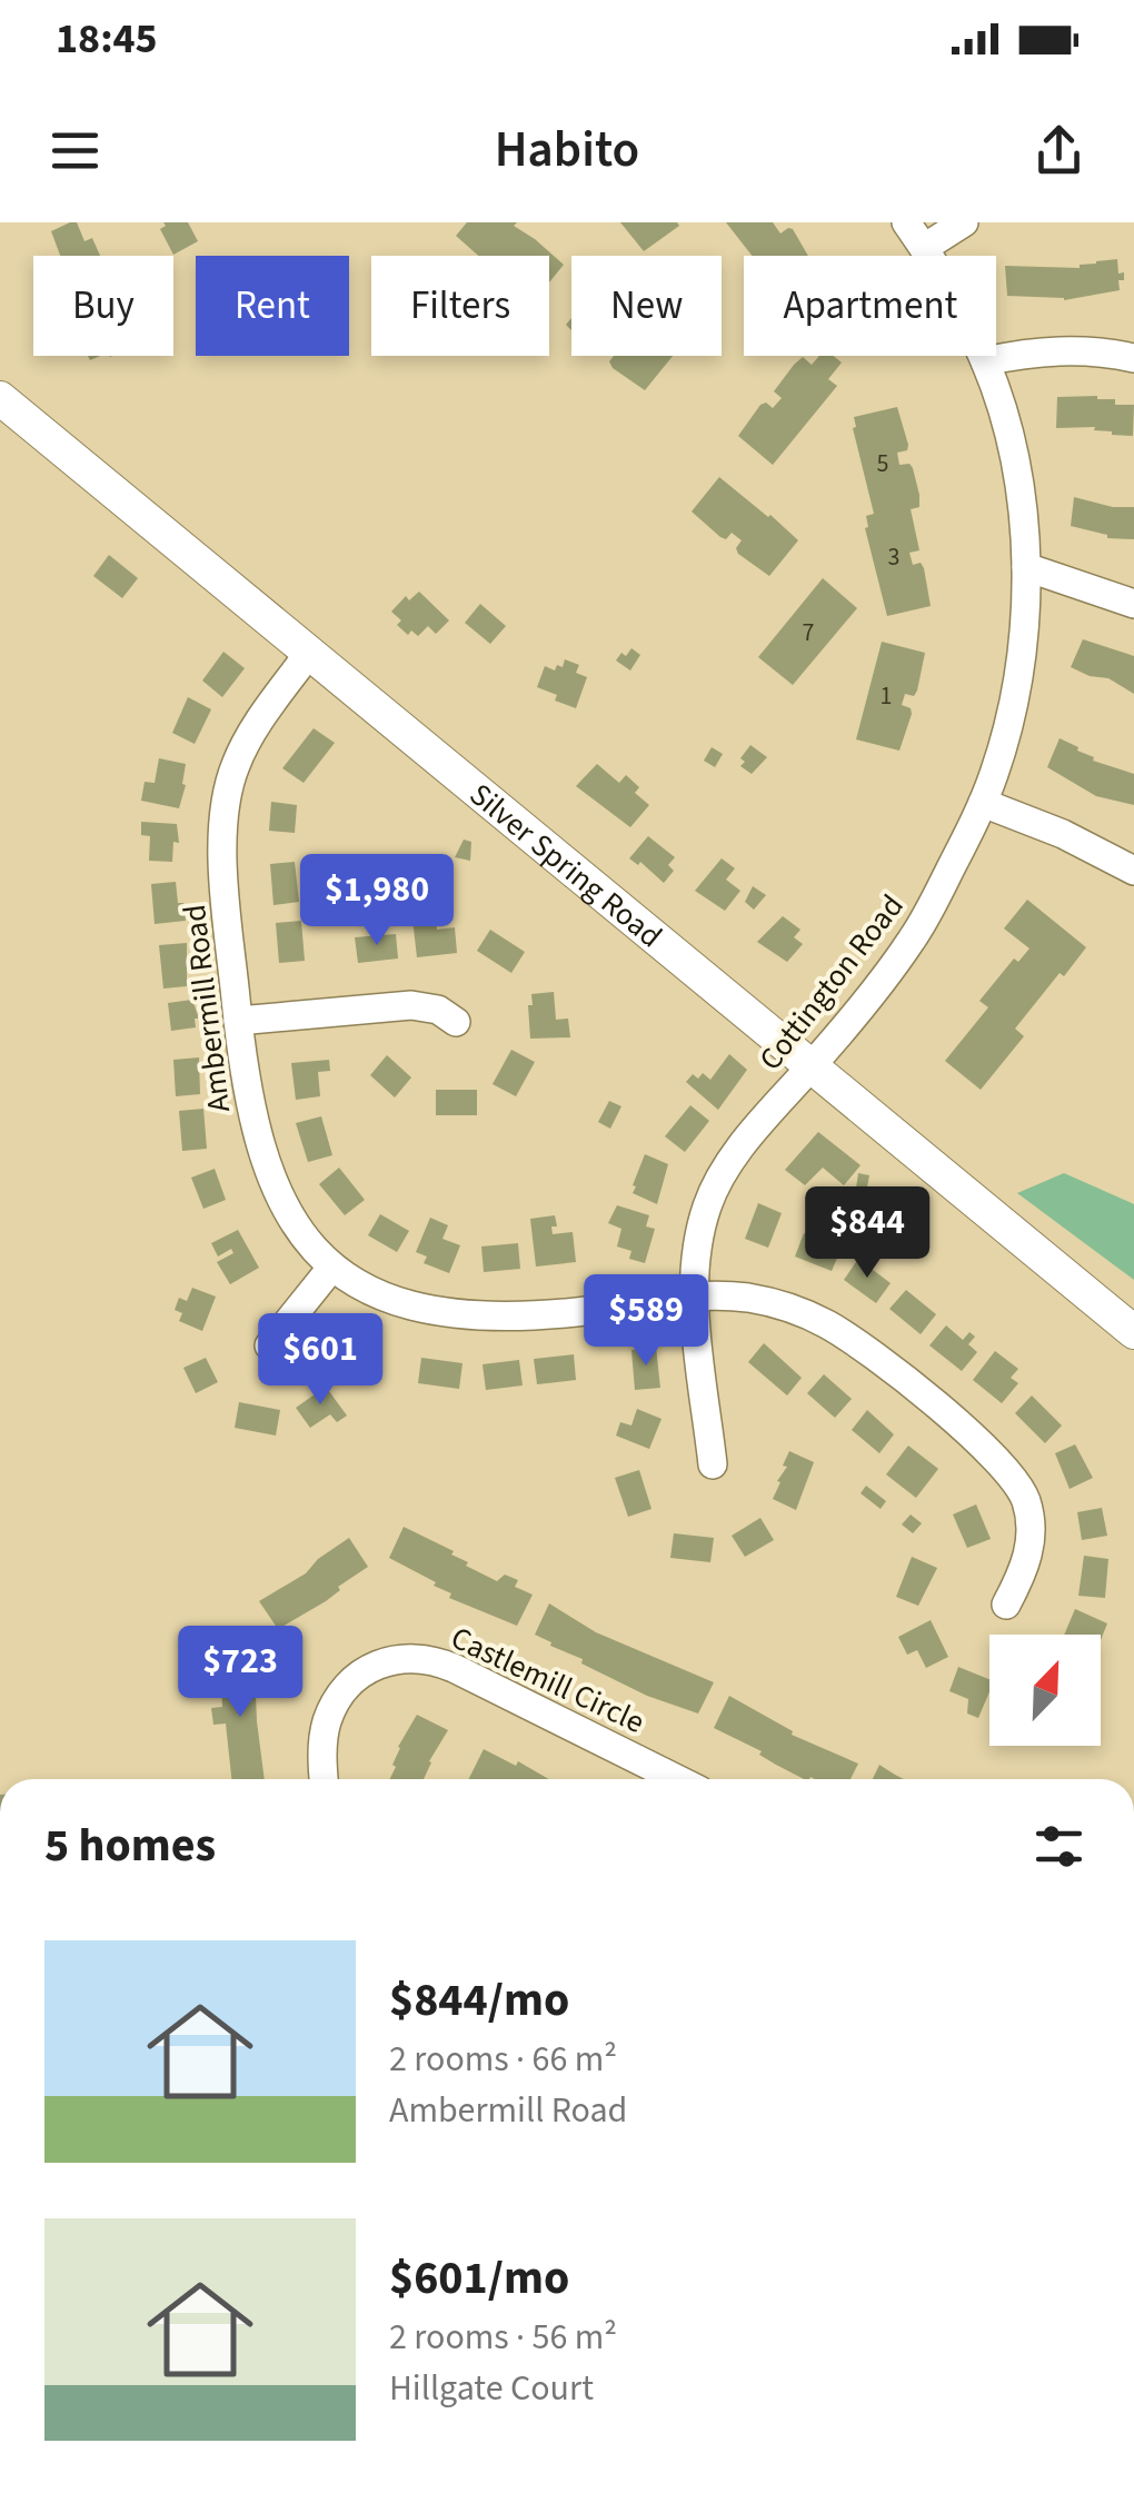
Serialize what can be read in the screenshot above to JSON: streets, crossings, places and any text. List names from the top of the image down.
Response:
{
  "streets": {
    "main road": ["Silver Spring Road"],
    "street": ["Cottington Road", "Ambermill Road", "Castlemill Circle"]
  },
  "crossings": [
    ["Silver Spring Road", "Cottington Road"],
    ["Silver Spring Road", "Ambermill Road"],
    ["Cottington Road", "Ambermill Road"]
  ],
  "house_numbers": [
    "5",
    "3",
    "7",
    "1"
  ],
  "north": "top right",
  "page": {
    "status": "18:45",
    "header": "Habito",
    "chip": [
      "Buy",
      "Rent",
      "Filters",
      "New",
      "Apartment"
    ],
    "price": [
      "$1,980",
      "$844",
      "$589",
      "$601",
      "$723"
    ],
    "heading": "5 homes",
    "list": [
      {
        "name": "$844/mo",
        "note": "2 rooms · 66 m² · Ambermill Road"
      },
      {
        "name": "$601/mo",
        "note": "2 rooms · 56 m² · Hillgate Court"
      }
    ]
  }
}
